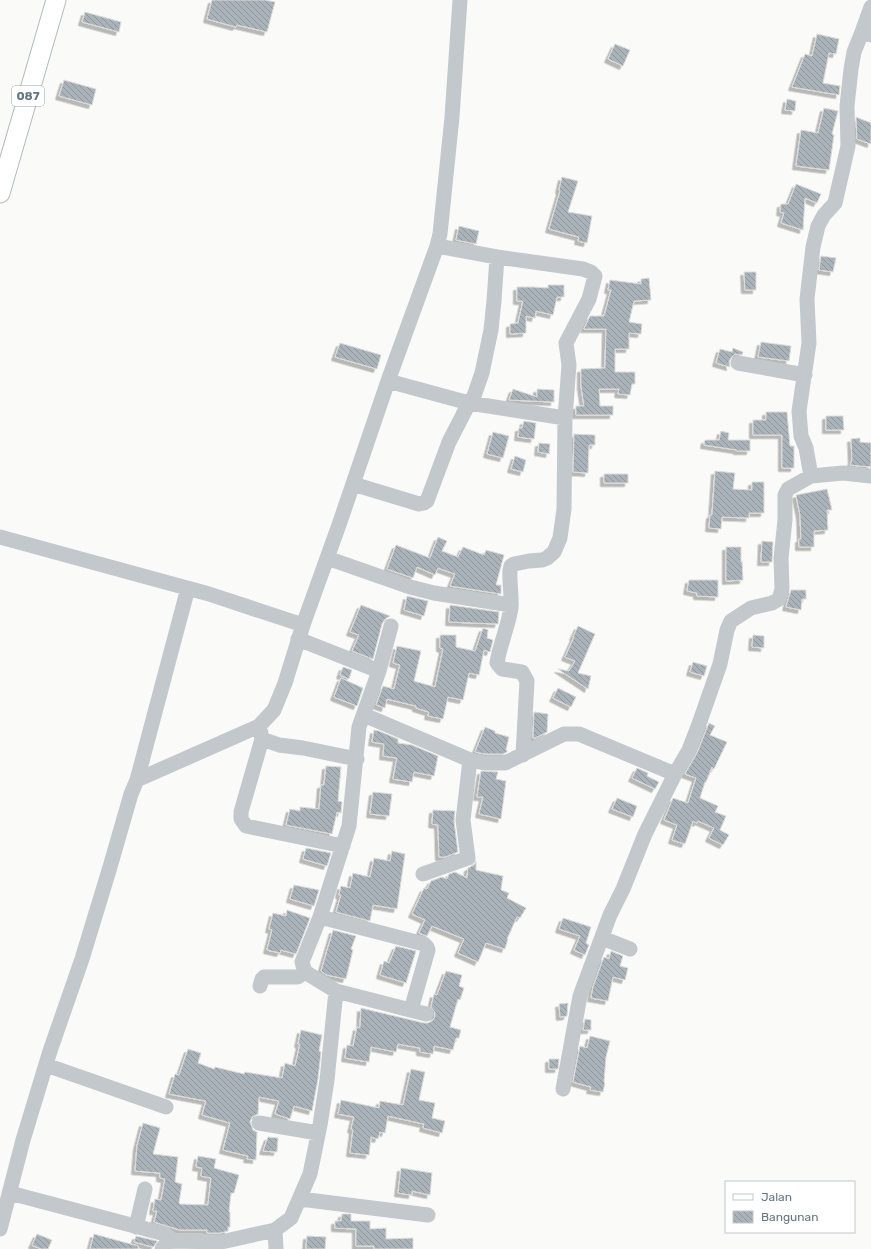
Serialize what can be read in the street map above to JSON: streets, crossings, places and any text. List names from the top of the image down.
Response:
{
  "streets": {
    "main road": ["087"]
  },
  "legend": ["Jalan", "Bangunan"]
}
